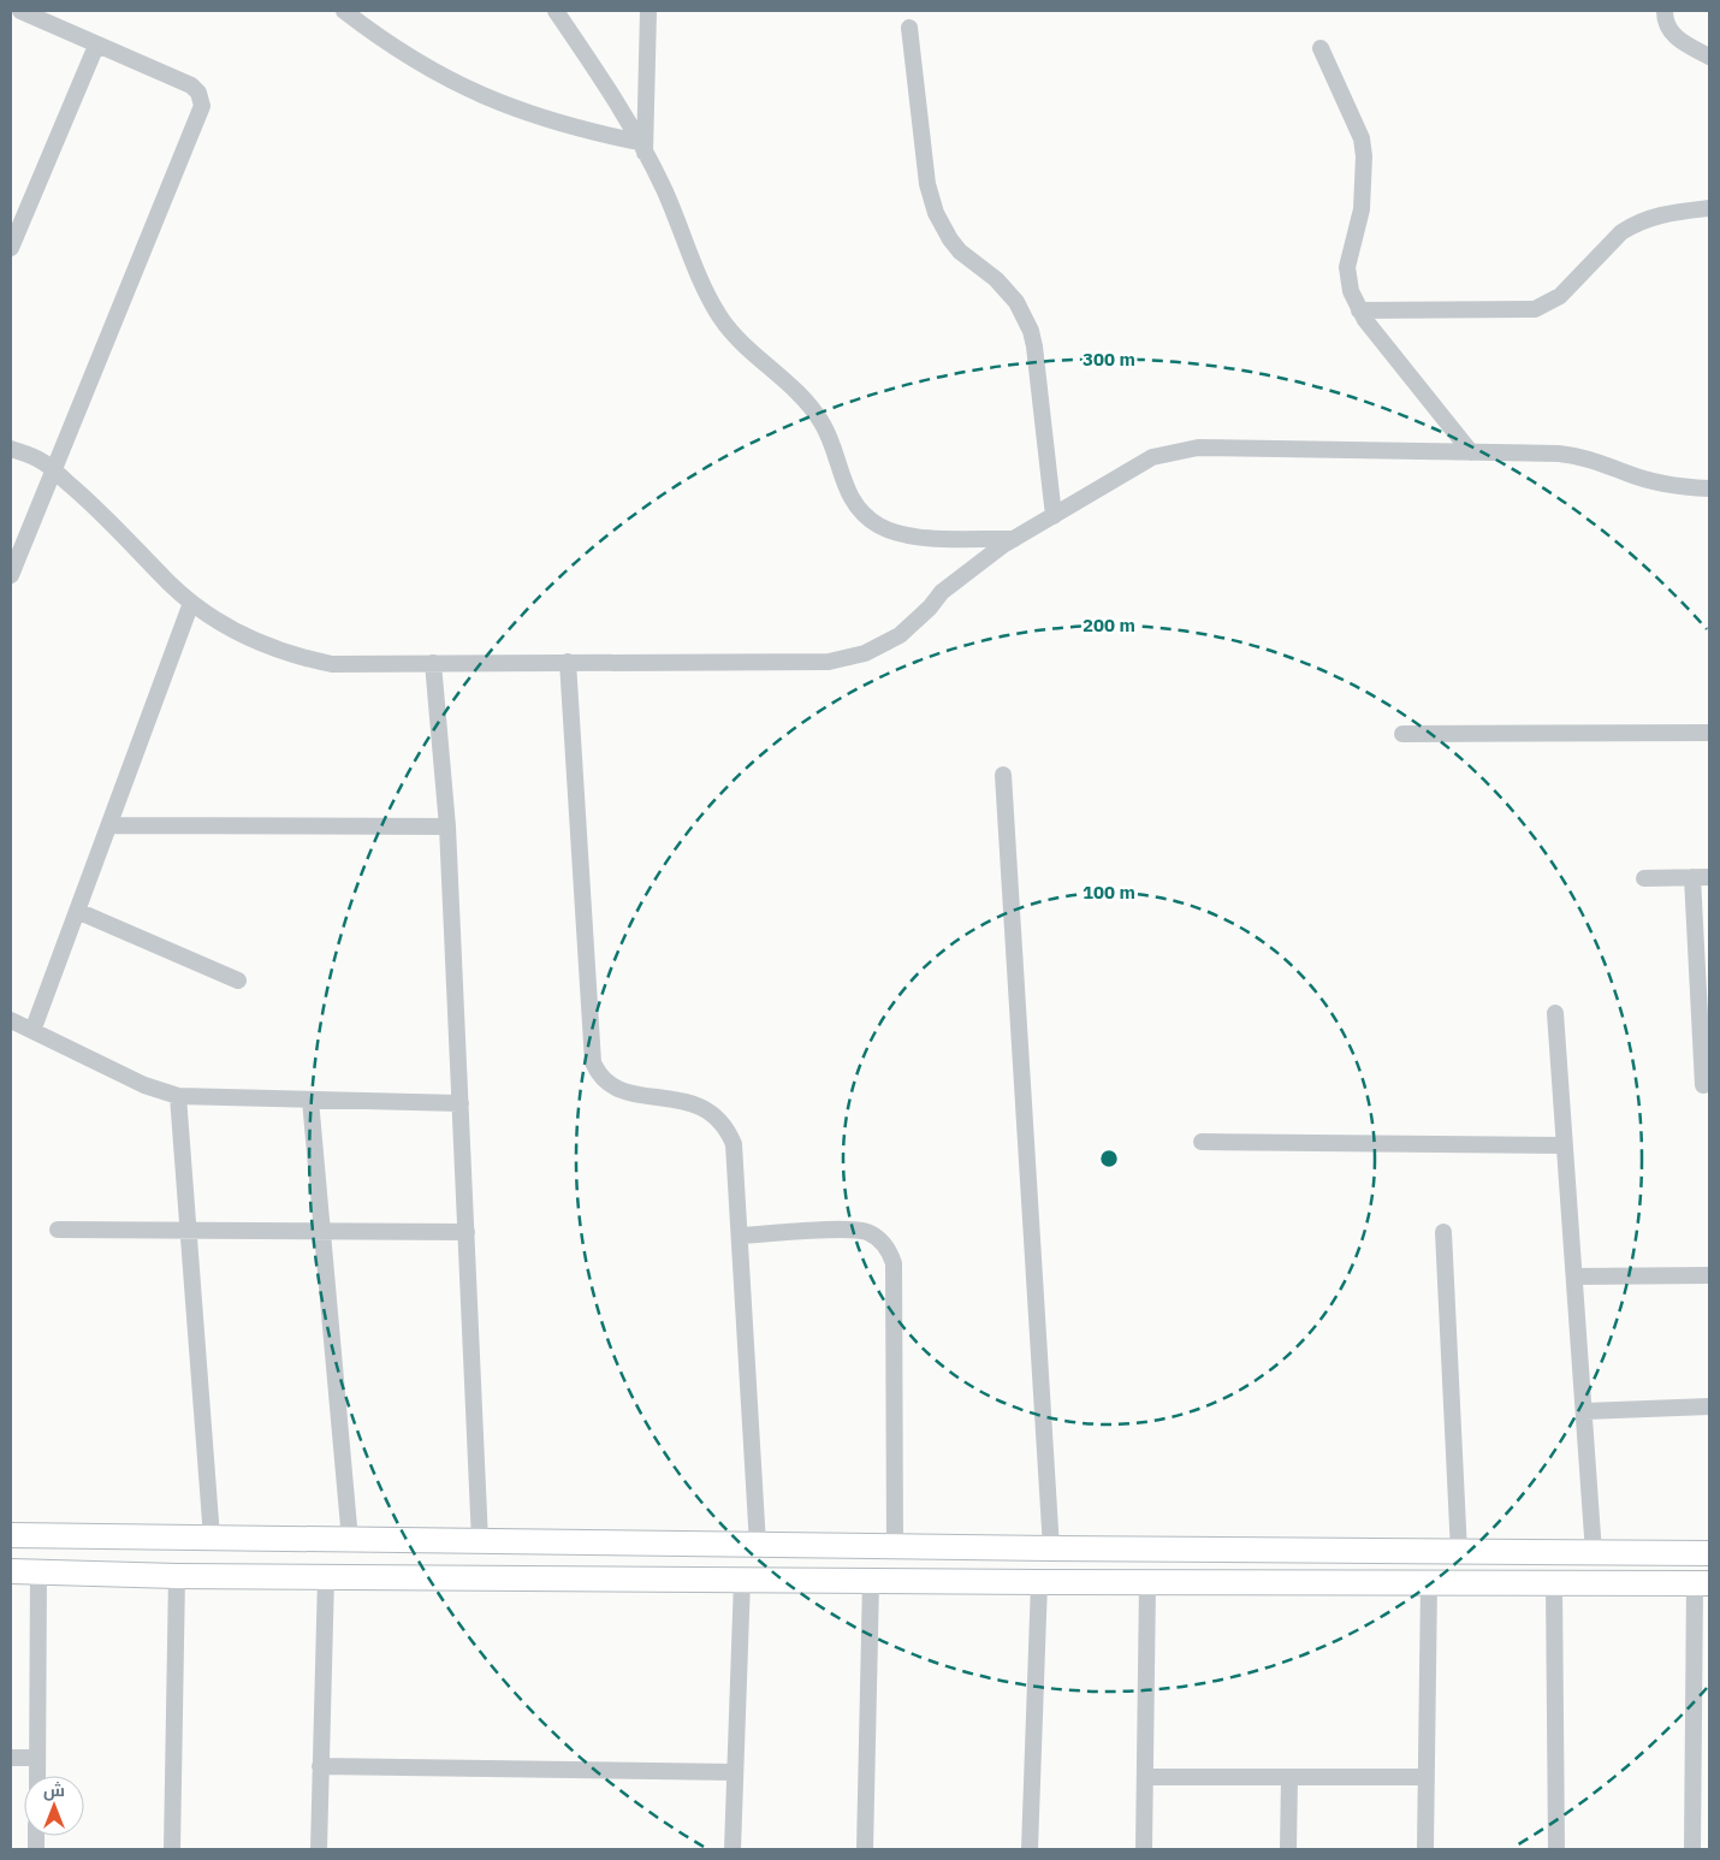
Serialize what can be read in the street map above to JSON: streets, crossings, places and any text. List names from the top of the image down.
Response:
{
  "north": "top",
  "rings": ["300 m", "200 m", "100 m"]
}
